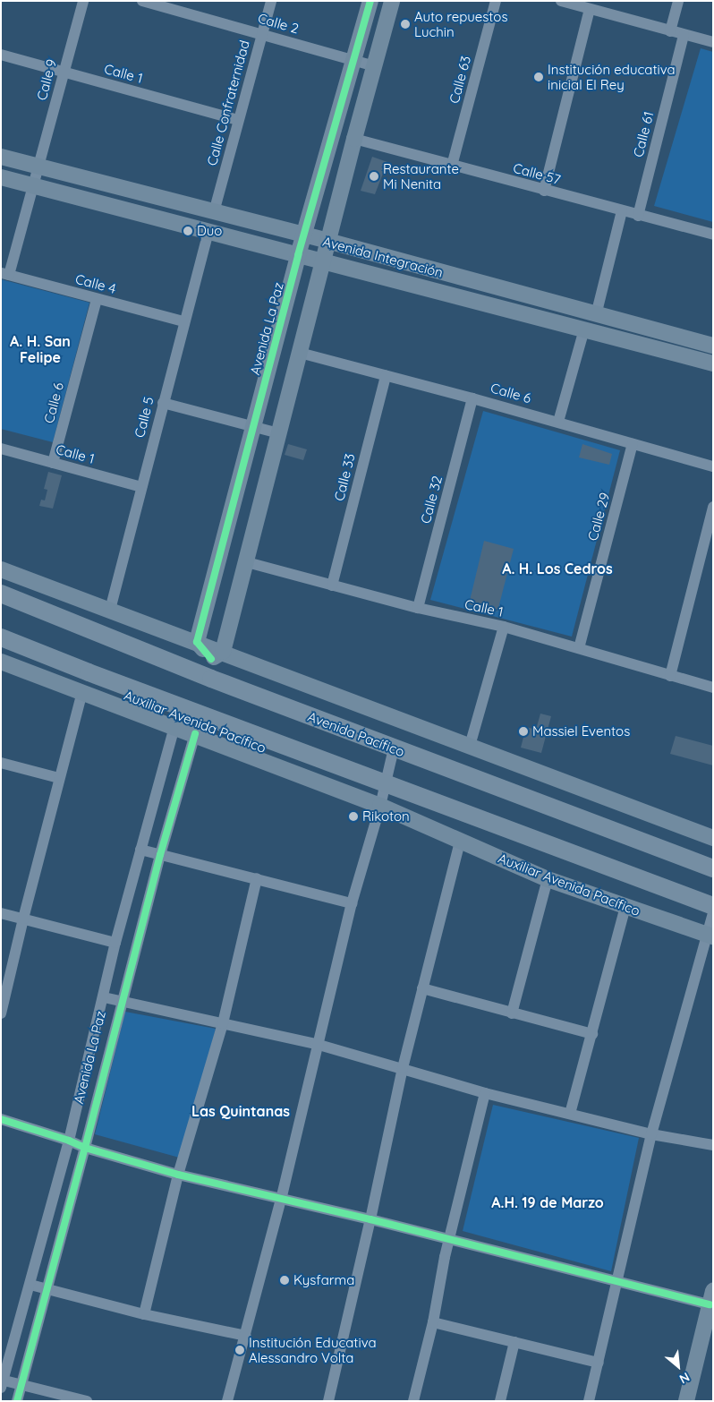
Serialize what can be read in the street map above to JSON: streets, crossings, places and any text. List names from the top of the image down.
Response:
{
  "streets": {
    "main road": [
      "Avenida Integración",
      "Avenida La Paz",
      "Auxiliar Avenida Pacífico",
      "Avenida Pacífico"
    ],
    "street": [
      "Calle 2",
      "Calle 1",
      "Calle 9",
      "Calle 63",
      "Calle Confraternidad",
      "Calle 61",
      "Calle 57",
      "Calle 4",
      "Calle 6",
      "Calle 5",
      "Calle 33",
      "Calle 32",
      "Calle 29"
    ]
  },
  "crossings": [
    ["Calle 2", "Calle Confraternidad"],
    ["Calle 2", "Avenida La Paz"],
    ["Calle 1", "Calle 9"],
    ["Calle 1", "Calle Confraternidad"],
    ["Calle 1", "Calle 6"],
    ["Calle 1", "Calle 5"],
    ["Calle 1", "Calle 33"],
    ["Calle 1", "Calle 32"],
    ["Calle 1", "Calle 29"],
    ["Calle 9", "Avenida Integración"],
    ["Calle 9", "Calle 4"],
    ["Calle 63", "Calle 57"],
    ["Calle Confraternidad", "Avenida Integración"],
    ["Calle 61", "Calle 57"],
    ["Avenida Integración", "Avenida La Paz"],
    ["Calle 4", "Calle 6"],
    ["Calle 4", "Calle 5"],
    ["Avenida La Paz", "Auxiliar Avenida Pacífico"],
    ["Calle 6", "Calle 33"],
    ["Calle 6", "Calle 32"],
    ["Calle 6", "Calle 29"]
  ],
  "districts": [
    "A. H. San Felipe",
    "A. H. Los Cedros",
    "Las Quintanas",
    "A.H. 19 de Marzo"
  ],
  "places": [
    "Auto repuestos Luchin",
    "Institución educativa inicial El Rey",
    "Restaurante Mi Nenita",
    "Duo",
    "Massiel Eventos",
    "Rikoton",
    "Kysfarma",
    "Institución Educativa Alessandro Volta"
  ],
  "north": "bottom right"
}
